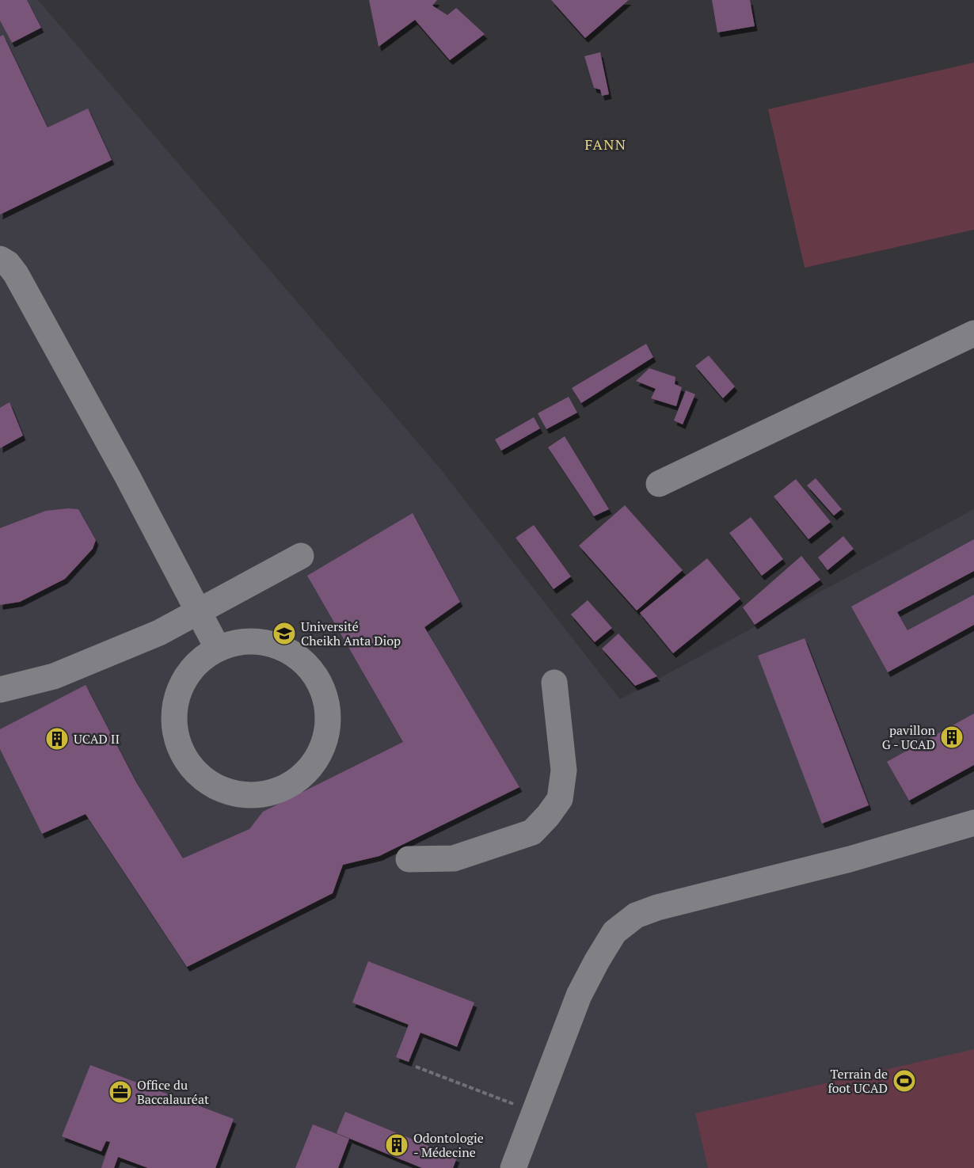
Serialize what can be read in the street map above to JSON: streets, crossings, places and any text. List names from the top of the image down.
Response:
{
  "districts": ["FANN"],
  "places": {
    "school or university": ["Université Cheikh Anta Diop"],
    "building": ["pavillon G - UCAD", "UCAD II", "Odontologie - Médecine"],
    "sports": ["Terrain de foot UCAD"],
    "office": ["Office du Baccalauréat"]
  }
}
